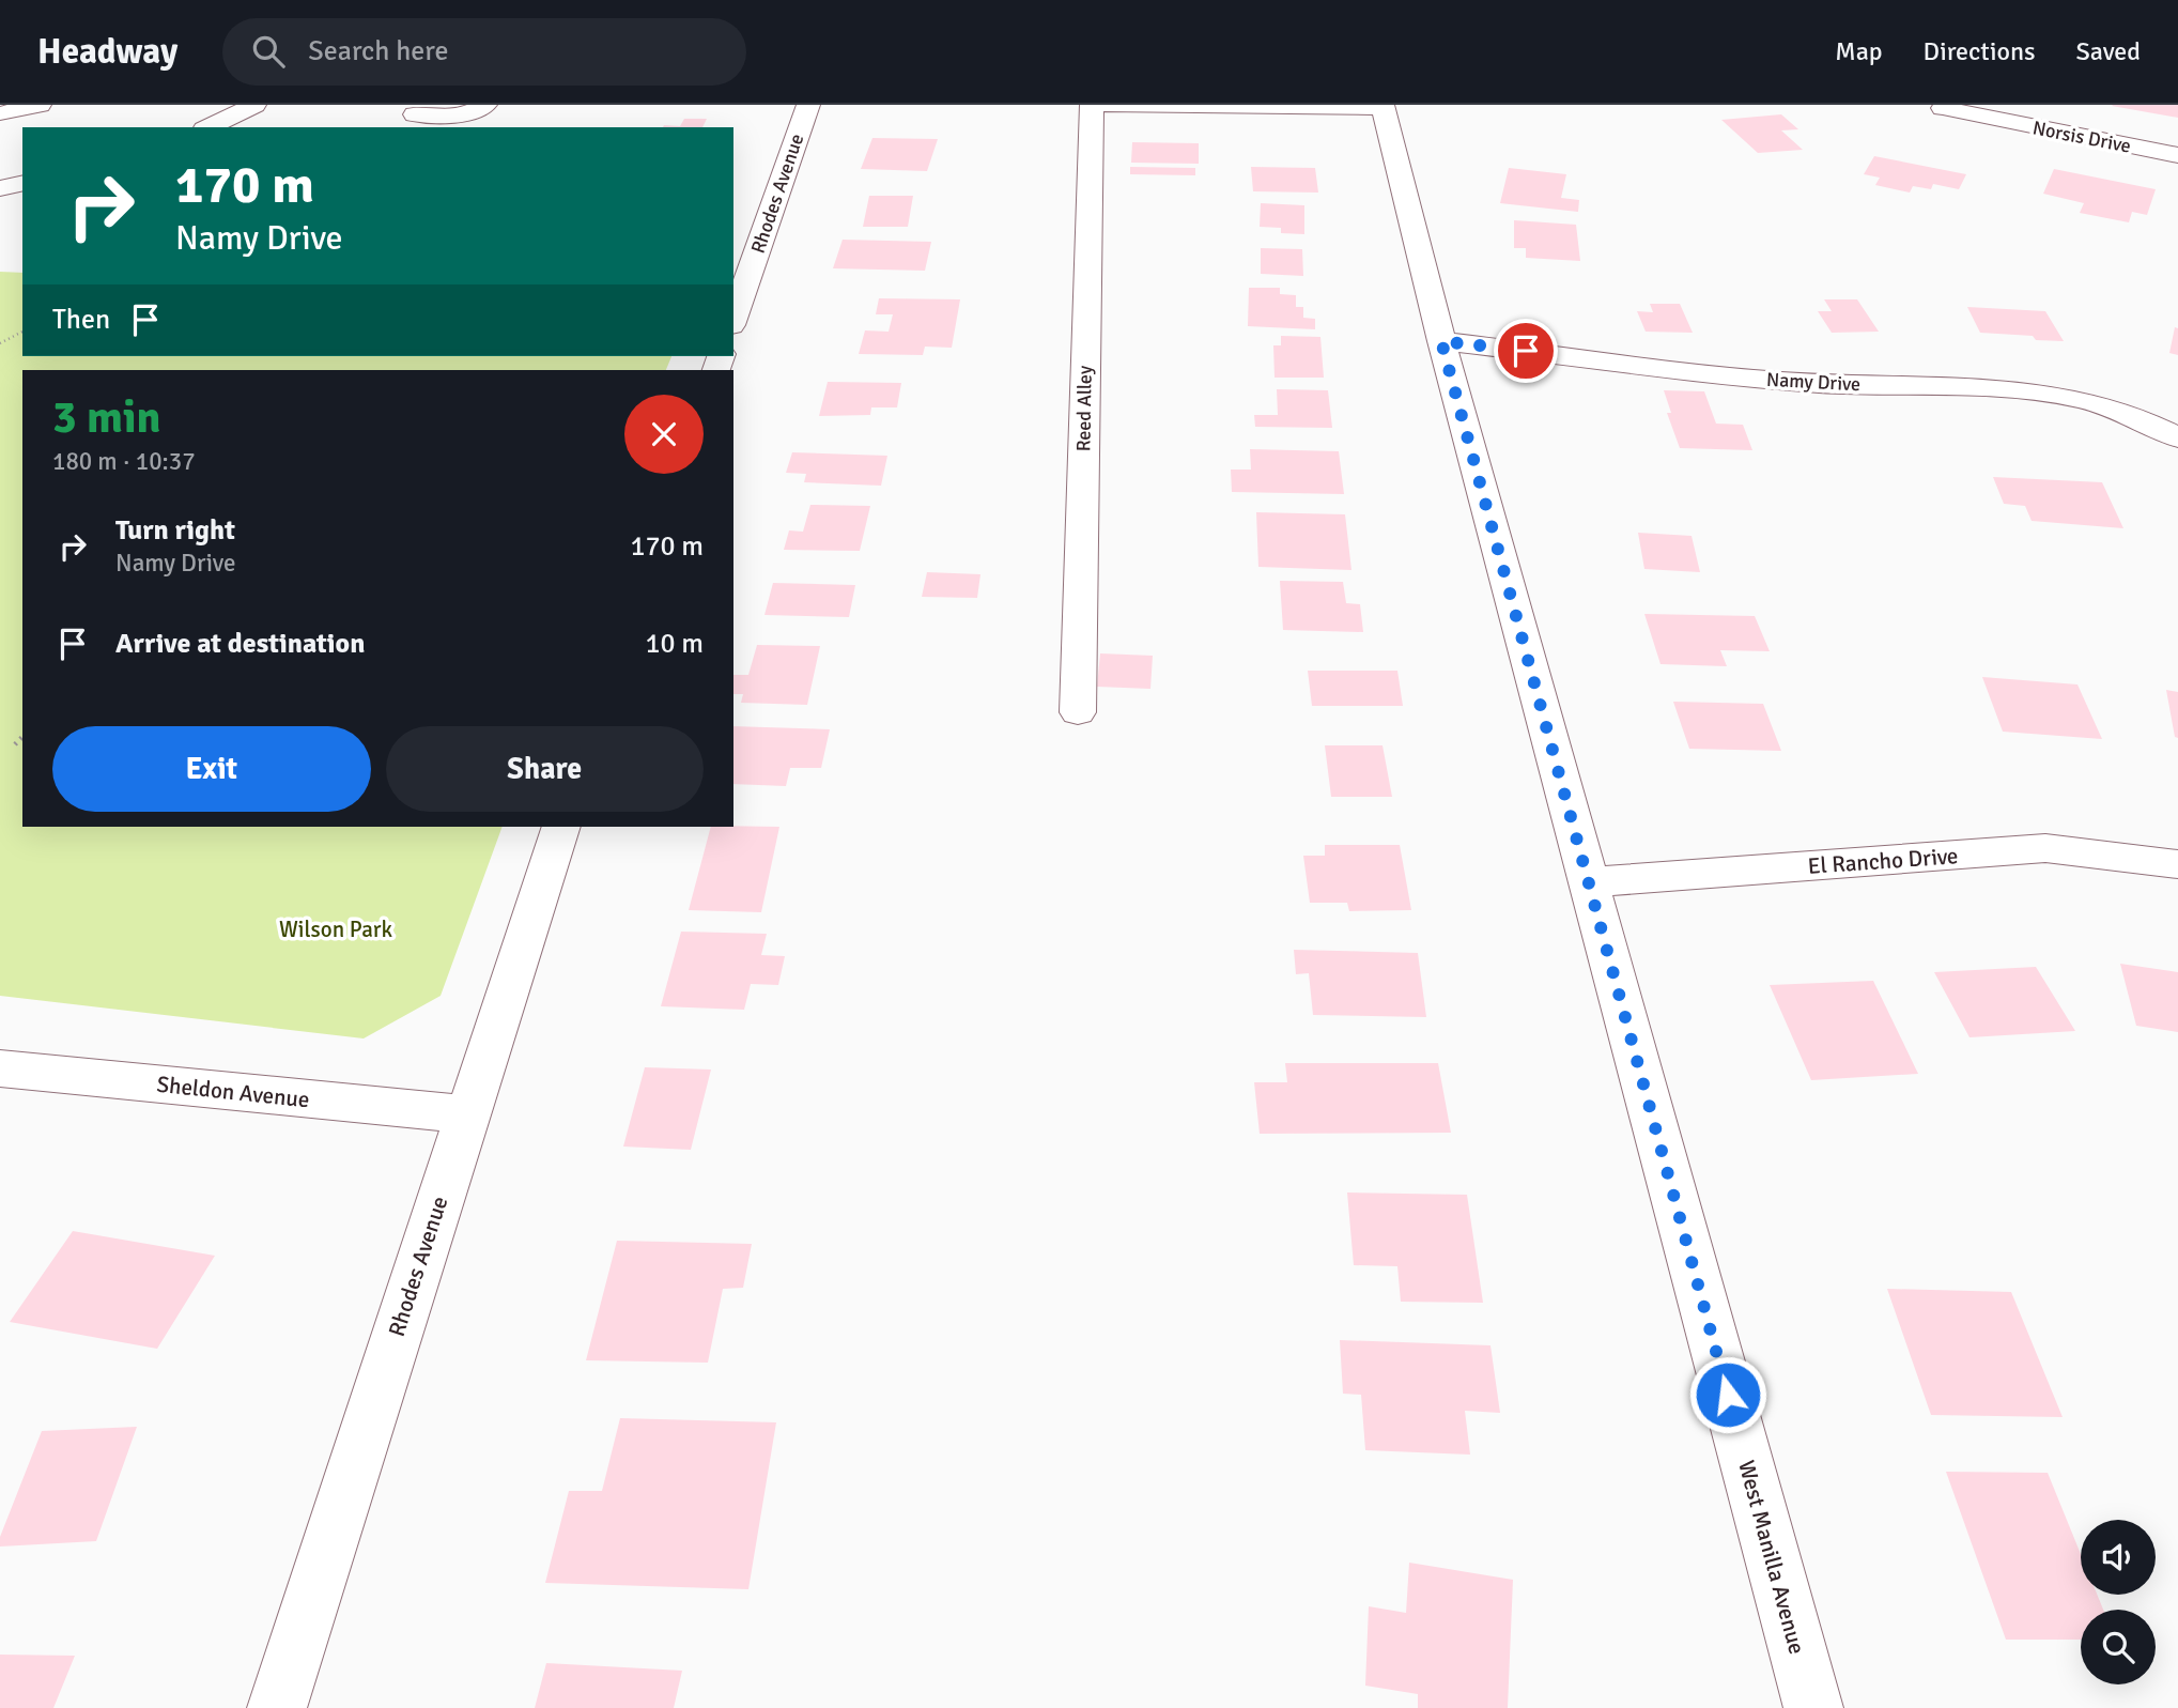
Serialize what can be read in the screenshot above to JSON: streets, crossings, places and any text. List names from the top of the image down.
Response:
{
  "streets": {
    "main road": [
      "Norsis Drive",
      "Rhodes Avenue",
      "Namy Drive",
      "Reed Alley",
      "El Rancho Drive",
      "Sheldon Avenue",
      "West Manilla Avenue"
    ]
  },
  "crossings": [
    ["Rhodes Avenue", "Sheldon Avenue"],
    ["Namy Drive", "West Manilla Avenue"],
    ["El Rancho Drive", "West Manilla Avenue"]
  ],
  "parks": ["Wilson Park"],
  "page": {
    "header": "Headway",
    "search": "Search here",
    "nav": ["Map", "Directions", "Saved"],
    "turn": ["170 m", "Namy Drive"],
    "then": "Then",
    "heading": ["3 min", "180 m · 10:37"],
    "list": [
      {
        "name": "Turn right",
        "note": "Namy Drive",
        "value": "170 m"
      },
      {
        "name": "Arrive at destination",
        "value": "10 m"
      }
    ],
    "buttons": ["Exit", "Share"]
  }
}
